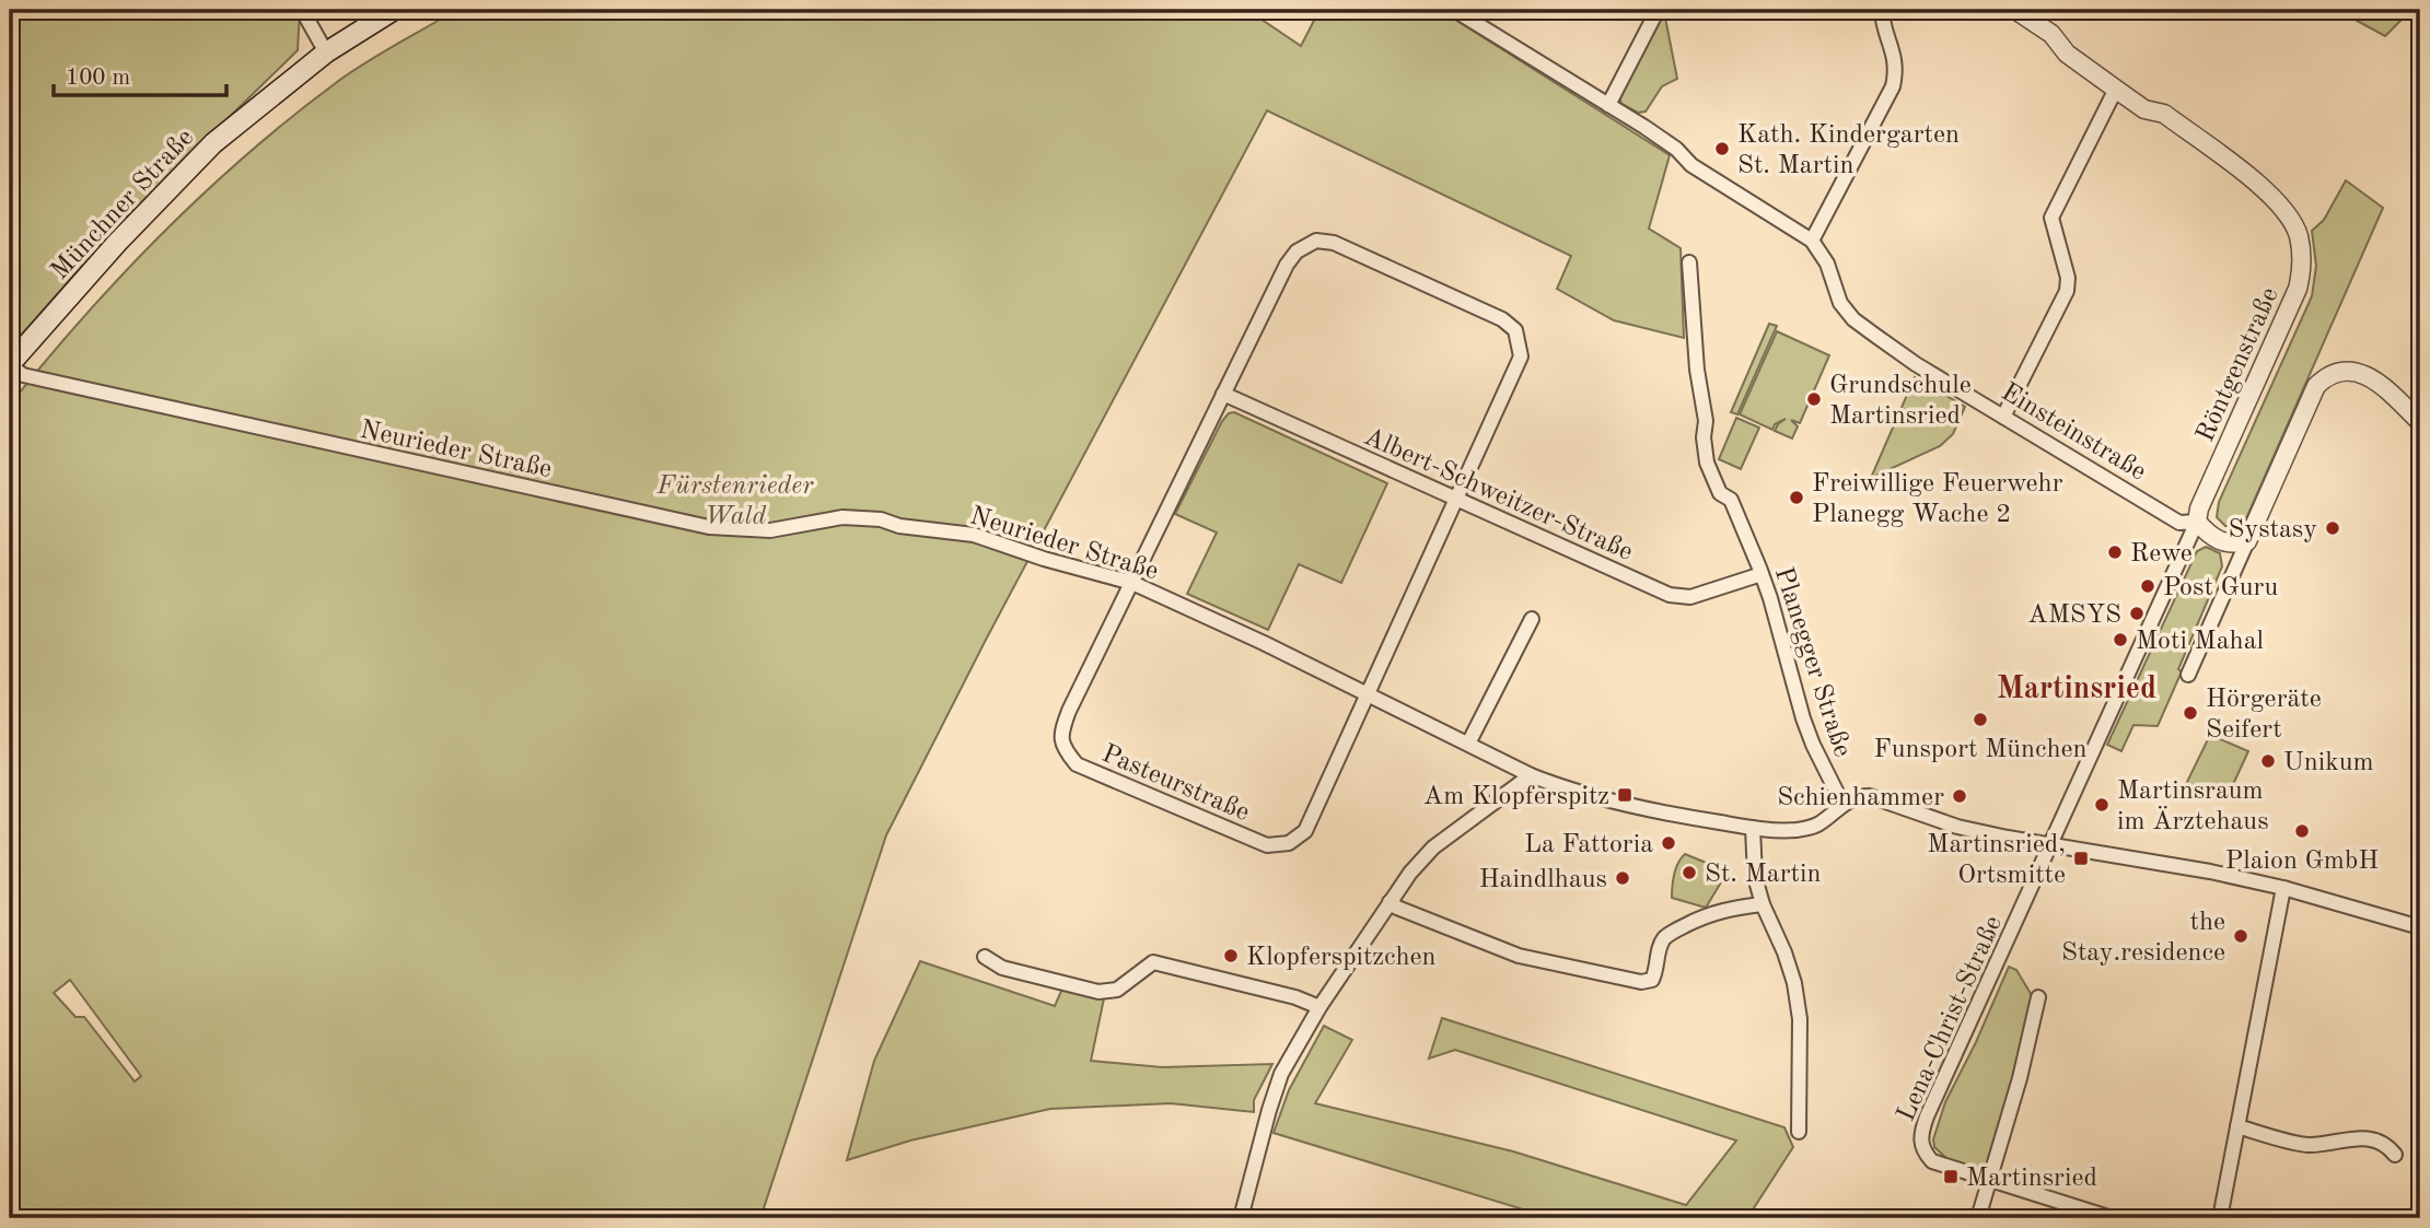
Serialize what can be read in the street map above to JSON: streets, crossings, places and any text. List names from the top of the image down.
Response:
{
  "streets": {
    "main road": ["Münchner Straße"],
    "street": [
      "Röntgenstraße",
      "Einsteinstraße",
      "Neurieder Straße",
      "Albert-Schweitzer-Straße",
      "Planegger Straße",
      "Pasteurstraße",
      "Lena-Christ-Straße"
    ]
  },
  "crossings": [
    ["Münchner Straße", "Neurieder Straße"],
    ["Röntgenstraße", "Einsteinstraße"],
    ["Röntgenstraße", "Lena-Christ-Straße"],
    ["Neurieder Straße", "Planegger Straße"],
    ["Neurieder Straße", "Pasteurstraße"],
    ["Albert-Schweitzer-Straße", "Planegger Straße"],
    ["Albert-Schweitzer-Straße", "Pasteurstraße"]
  ],
  "districts": ["Martinsried"],
  "parks": ["Fürstenrieder Wald"],
  "places": {
    "other": [
      "Kath. Kindergarten St. Martin",
      "Grundschule Martinsried",
      "Freiwillige Feuerwehr Planegg Wache 2",
      "Systasy",
      "Rewe",
      "Post Guru",
      "AMSYS",
      "Moti Mahal",
      "Hörgeräte Seifert",
      "Funsport München",
      "Unikum",
      "Schienhammer",
      "Martinsraum im Ärztehaus",
      "Plaion GmbH",
      "La Fattoria",
      "St. Martin",
      "Haindlhaus",
      "the Stay.residence",
      "Klopferspitzchen"
    ],
    "transit": ["Am Klopferspitz", "Martinsried, Ortsmitte", "Martinsried"]
  },
  "scale_bar": "100 m"
}
